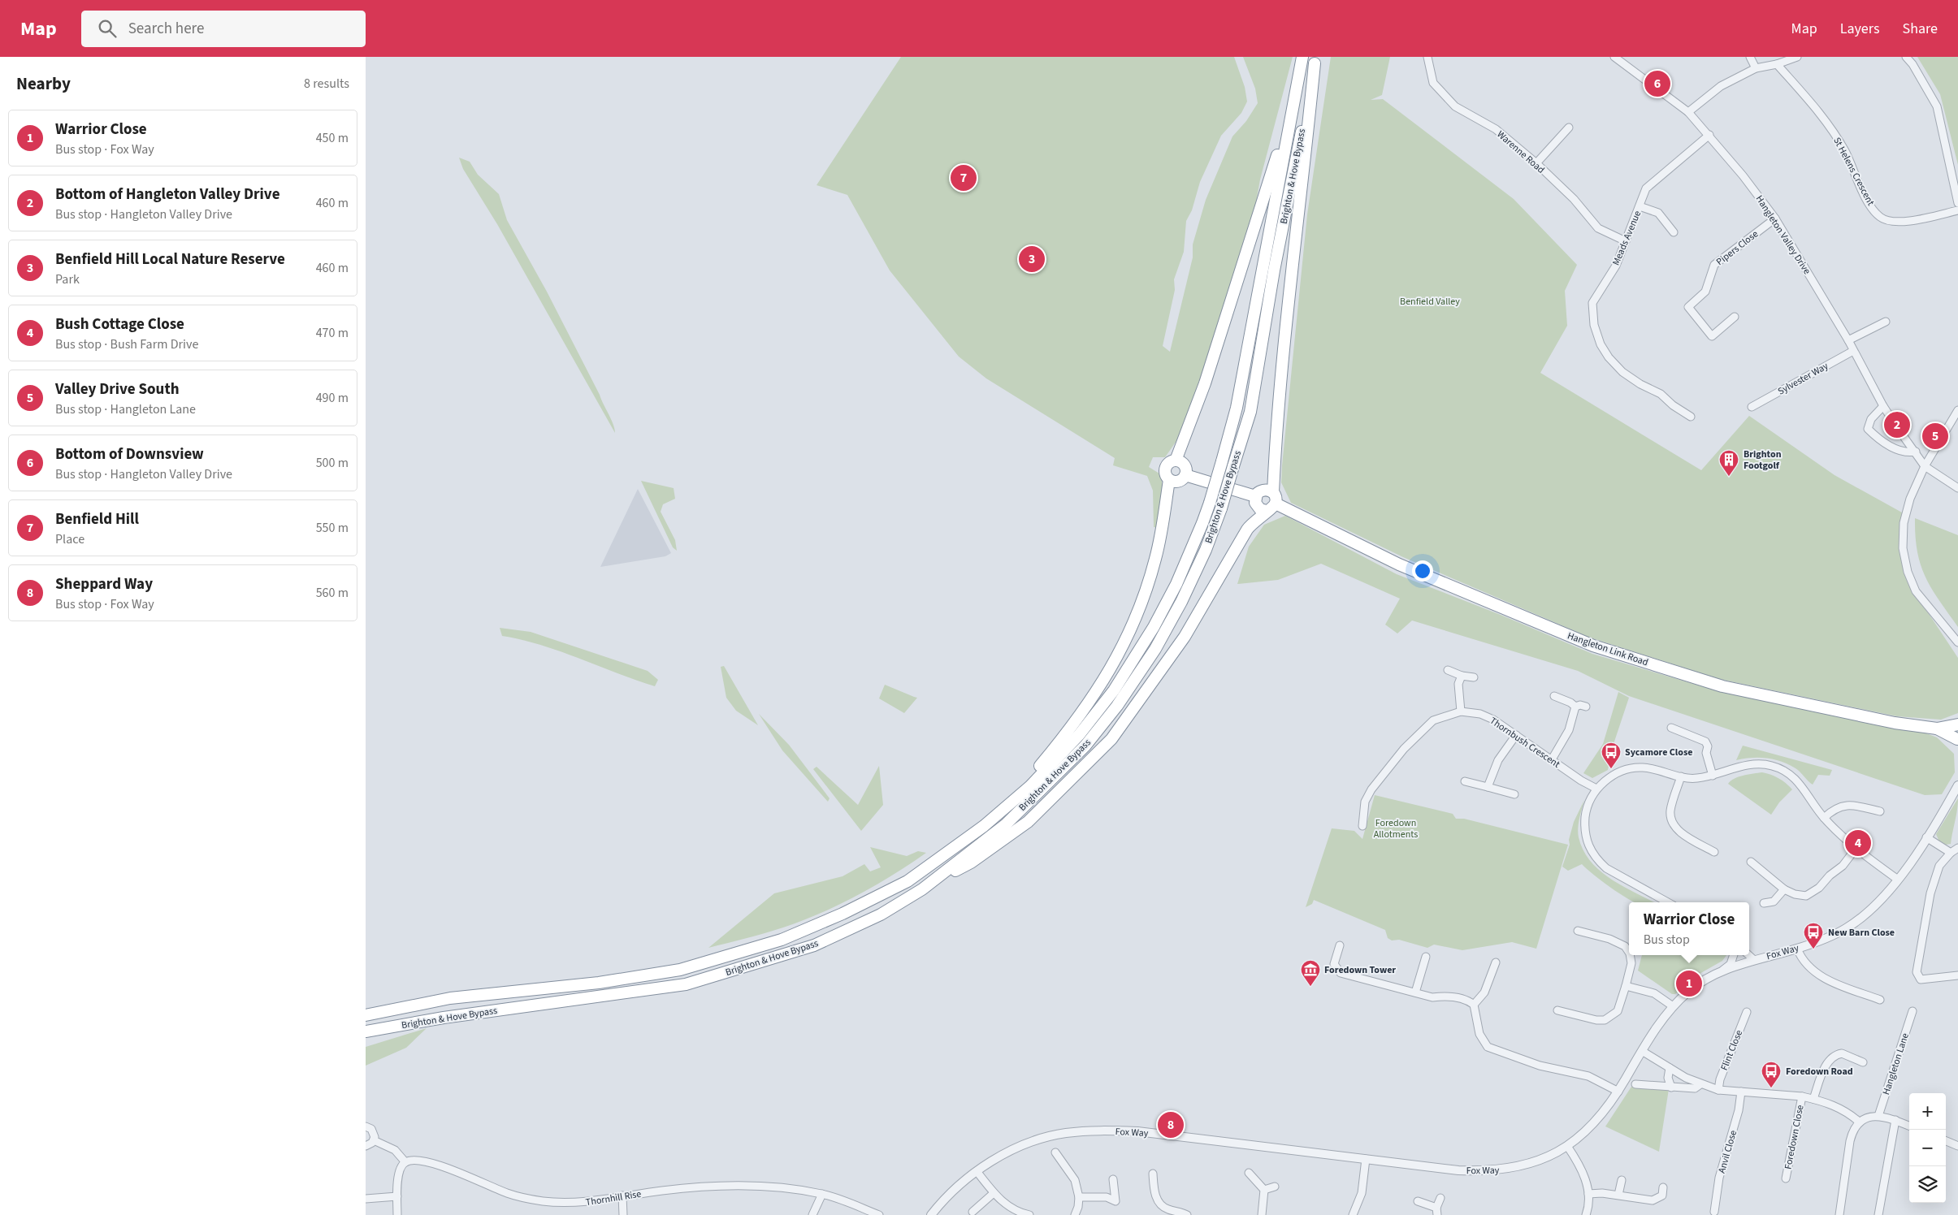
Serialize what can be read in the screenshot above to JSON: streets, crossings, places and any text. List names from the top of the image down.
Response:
{
  "streets": {
    "highway": ["Brighton & Hove Bypass", "Hangleton Link Road"],
    "street": [
      "Warenne Road",
      "St Helens Crescent",
      "Hangleton Valley Drive",
      "Meads Avenue",
      "Pipers Close",
      "Sylvester Way",
      "Thornbush Crescent",
      "Fox Way",
      "Flint Close",
      "Hangleton Lane",
      "Foredown Close",
      "Anvil Close",
      "Thornhill Rise"
    ]
  },
  "crossings": [
    ["Warenne Road", "Meads Avenue"],
    ["Hangleton Valley Drive", "Meads Avenue"],
    ["Hangleton Valley Drive", "Pipers Close"],
    ["Hangleton Valley Drive", "Sylvester Way"]
  ],
  "parks": ["Benfield Valley", "Foredown Allotments"],
  "places": {
    "building": ["Brighton Footgolf"],
    "bus stop": ["Sycamore Close", "New Barn Close", "Foredown Road"],
    "museum": ["Foredown Tower"]
  },
  "page": {
    "header": "Map",
    "search": "Search here",
    "nav": ["Map", "Layers", "Share"],
    "heading": ["Nearby", "8 results"],
    "pins": [
      "6",
      "7",
      "3",
      "2",
      "5",
      "4",
      "1",
      "8"
    ],
    "list": [
      {
        "mark": "1",
        "name": "Warrior Close",
        "note": "Bus stop · Fox Way",
        "value": "450 m"
      },
      {
        "mark": "2",
        "name": "Bottom of Hangleton Valley Drive",
        "note": "Bus stop · Hangleton Valley Drive",
        "value": "460 m"
      },
      {
        "mark": "3",
        "name": "Benfield Hill Local Nature Reserve",
        "note": "Park",
        "value": "460 m"
      },
      {
        "mark": "4",
        "name": "Bush Cottage Close",
        "note": "Bus stop · Bush Farm Drive",
        "value": "470 m"
      },
      {
        "mark": "5",
        "name": "Valley Drive South",
        "note": "Bus stop · Hangleton Lane",
        "value": "490 m"
      },
      {
        "mark": "6",
        "name": "Bottom of Downsview",
        "note": "Bus stop · Hangleton Valley Drive",
        "value": "500 m"
      },
      {
        "mark": "7",
        "name": "Benfield Hill",
        "note": "Place",
        "value": "550 m"
      },
      {
        "mark": "8",
        "name": "Sheppard Way",
        "note": "Bus stop · Fox Way",
        "value": "560 m"
      }
    ],
    "popup": ["Warrior Close", "Bus stop"],
    "map_buttons": ["+", "−"]
  }
}
